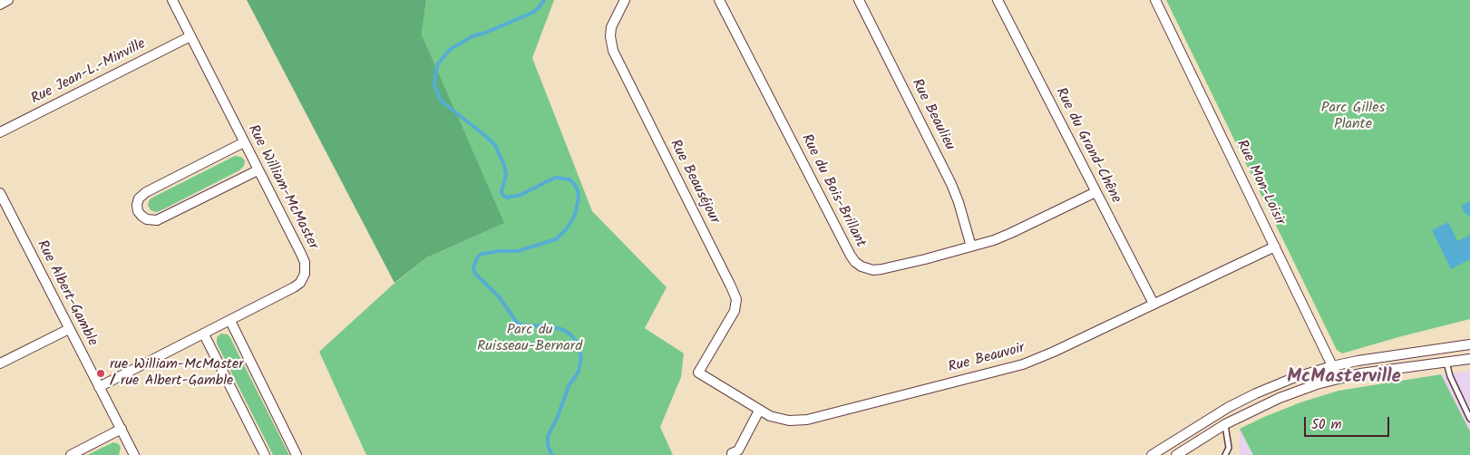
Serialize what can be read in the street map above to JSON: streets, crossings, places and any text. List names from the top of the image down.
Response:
{
  "streets": {
    "street": [
      "Rue Jean-L.-Minville",
      "Rue Beaulieu",
      "Rue du Grand-Chêne",
      "Rue Beauséjour",
      "Rue Mon-Loisir",
      "Rue William-McMaster",
      "Rue du Bois-Brillant",
      "Rue Albert-Gamble",
      "Rue Beauvoir"
    ]
  },
  "crossings": [
    ["Rue Jean-L.-Minville", "Rue William-McMaster"],
    ["Rue Beaulieu", "Rue du Bois-Brillant"],
    ["Rue du Grand-Chêne", "Rue du Bois-Brillant"],
    ["Rue du Grand-Chêne", "Rue Beauvoir"],
    ["Rue Beauséjour", "Rue Beauvoir"],
    ["Rue Mon-Loisir", "Rue Beauvoir"],
    ["Rue William-McMaster", "Rue Albert-Gamble"]
  ],
  "districts": ["McMasterville"],
  "parks": ["Parc Gilles Plante", "Parc du Ruisseau-Bernard"],
  "places": ["rue William-McMaster / rue Albert-Gamble"],
  "scale_bar": "50 m"
}
